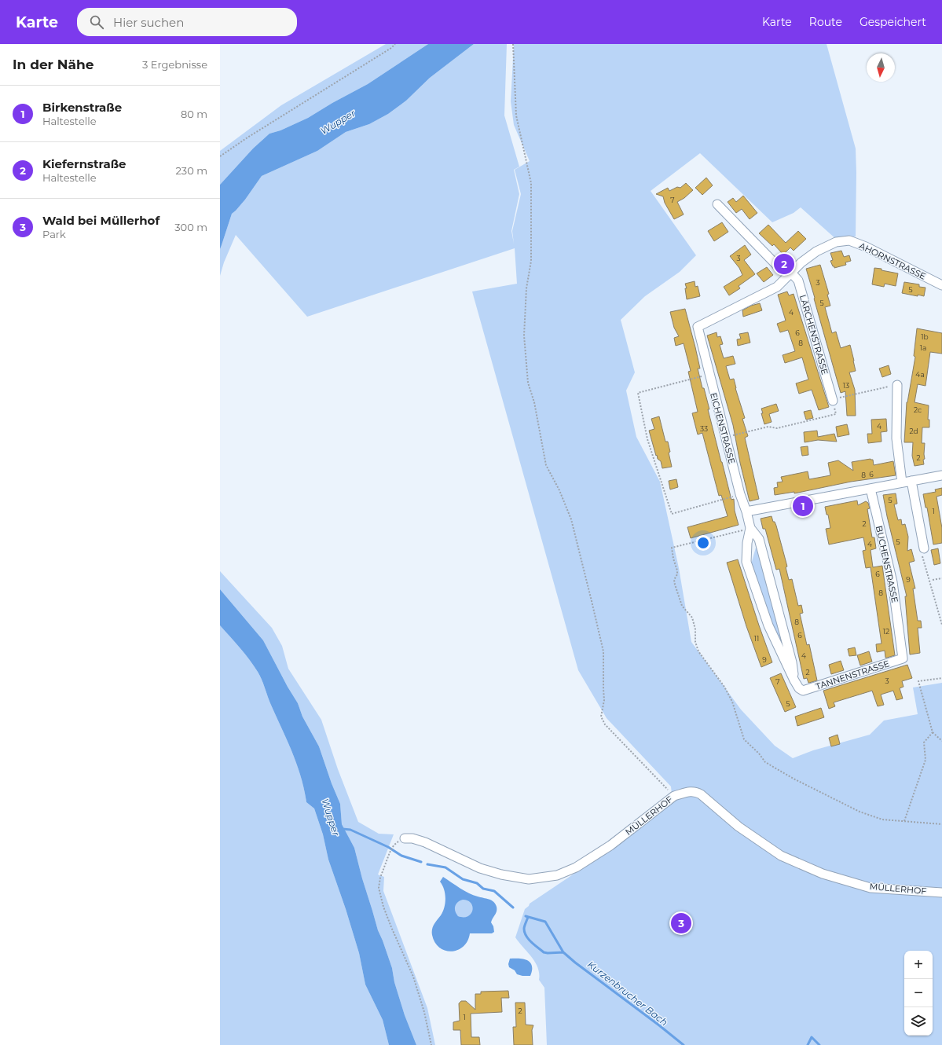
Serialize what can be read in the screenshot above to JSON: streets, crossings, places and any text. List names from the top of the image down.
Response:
{
  "streets": {
    "street": [
      "AHORNSTRASSE",
      "LÄRCHENSTRASSE",
      "EICHENSTRASSE",
      "BUCHENSTRASSE",
      "TANNENSTRASSE",
      "MÜLLERHOF"
    ]
  },
  "crossings": [
    ["AHORNSTRASSE", "LÄRCHENSTRASSE"],
    ["AHORNSTRASSE", "EICHENSTRASSE"],
    ["EICHENSTRASSE", "TANNENSTRASSE"],
    ["BUCHENSTRASSE", "TANNENSTRASSE"]
  ],
  "water": ["Wupper", "Kurzenbrucher Bach"],
  "house_numbers": [
    "7",
    "3",
    "3",
    "5",
    "5",
    "4",
    "6",
    "1b",
    "8",
    "1a",
    "4a",
    "13",
    "2c",
    "4",
    "33",
    "2d",
    "2",
    "6",
    "8",
    "5",
    "1",
    "2",
    "5",
    "4",
    "6",
    "9",
    "8",
    "8",
    "12",
    "6",
    "11",
    "4",
    "9",
    "2",
    "3",
    "7",
    "5",
    "2",
    "1"
  ],
  "north": "bottom",
  "page": {
    "header": "Karte",
    "search": "Hier suchen",
    "nav": ["Karte", "Route", "Gespeichert"],
    "heading": ["In der Nähe", "3 Ergebnisse"],
    "list": [
      {
        "mark": "1",
        "name": "Birkenstraße",
        "note": "Haltestelle",
        "value": "80 m"
      },
      {
        "mark": "2",
        "name": "Kiefernstraße",
        "note": "Haltestelle",
        "value": "230 m"
      },
      {
        "mark": "3",
        "name": "Wald bei Müllerhof",
        "note": "Park",
        "value": "300 m"
      }
    ],
    "pins": ["2", "1", "3"],
    "map_buttons": ["+", "−"]
  }
}
